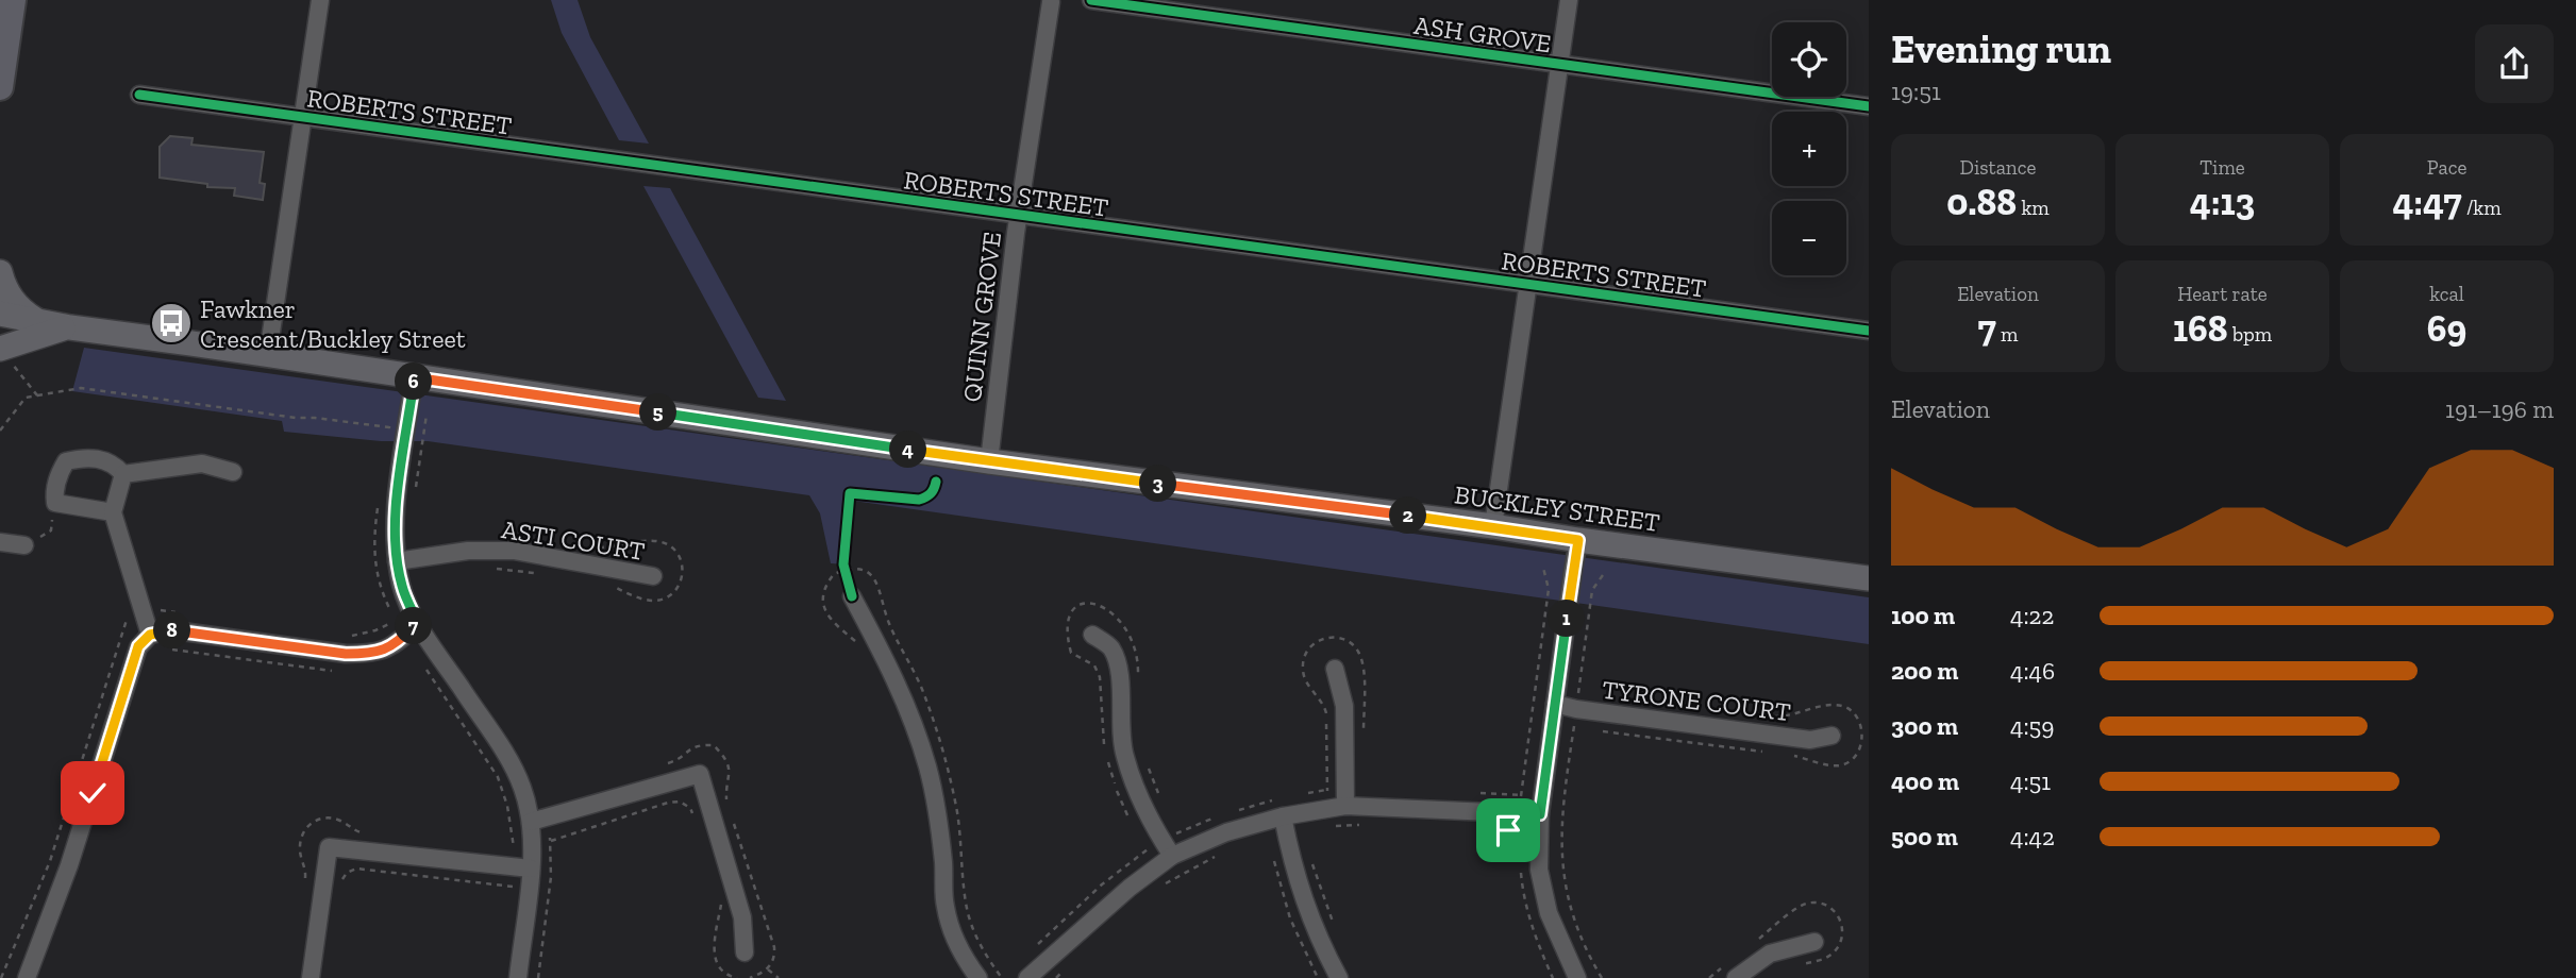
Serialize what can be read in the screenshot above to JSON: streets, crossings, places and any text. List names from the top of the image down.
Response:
{
  "streets": {
    "main road": ["BUCKLEY STREET"],
    "street": [
      "ASH GROVE",
      "ROBERTS STREET",
      "QUINN GROVE",
      "ASTI COURT",
      "TYRONE COURT"
    ]
  },
  "crossings": [
    ["ROBERTS STREET", "QUINN GROVE"],
    ["QUINN GROVE", "BUCKLEY STREET"]
  ],
  "places": {
    "bus stop": ["Fawkner Crescent/Buckley Street"]
  },
  "page": {
    "heading": ["Evening run", "19:51"],
    "map_buttons": ["+", "−"],
    "stats": [
      ["Distance", "0.88 km"],
      ["Time", "4:13"],
      ["Pace", "4:47 /km"],
      ["Elevation", "7 m"],
      ["Heart rate", "168 bpm"],
      ["kcal", "69"]
    ],
    "pins": [
      "6",
      "5",
      "4",
      "3",
      "2",
      "1",
      "7",
      "8"
    ],
    "chart": ["Elevation", "191–196 m"],
    "list": [
      {
        "name": "100 m",
        "note": "4:22"
      },
      {
        "name": "200 m",
        "note": "4:46"
      },
      {
        "name": "300 m",
        "note": "4:59"
      },
      {
        "name": "400 m",
        "note": "4:51"
      },
      {
        "name": "500 m",
        "note": "4:42"
      }
    ]
  }
}
